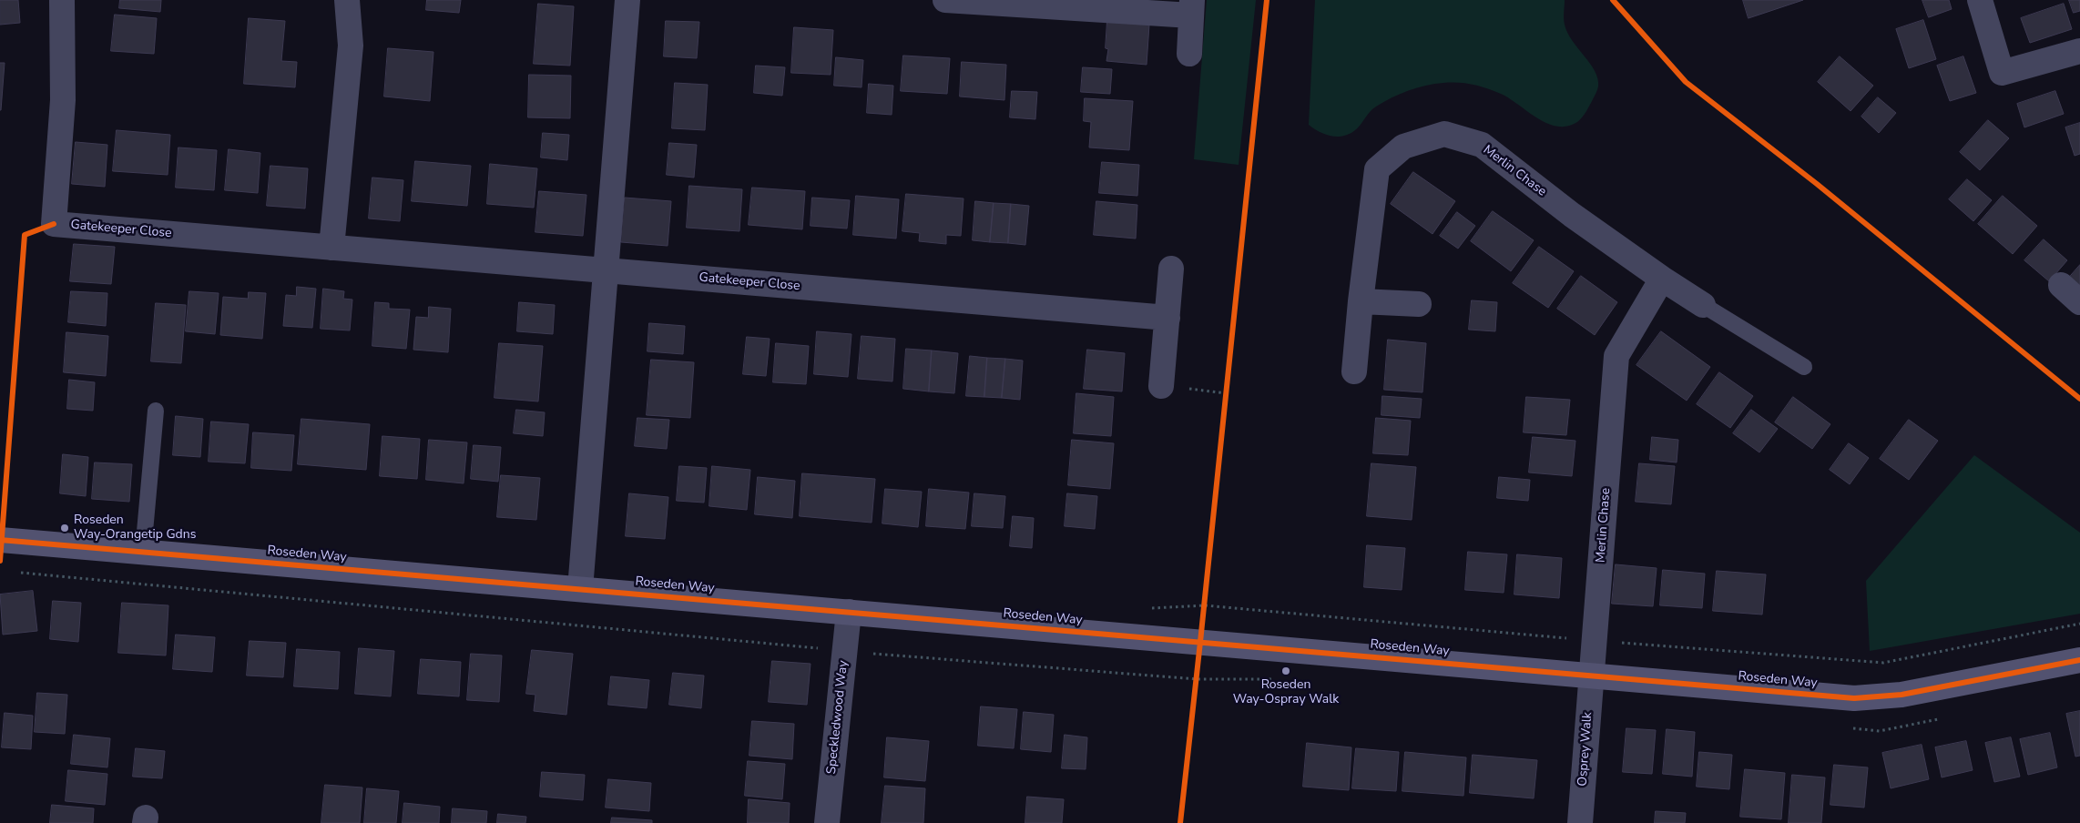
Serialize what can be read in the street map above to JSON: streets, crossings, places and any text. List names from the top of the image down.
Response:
{
  "streets": {
    "street": [
      "Merlin Chase",
      "Gatekeeper Close",
      "Roseden Way",
      "Speckledwood Way",
      "Osprey Walk"
    ]
  },
  "crossings": [
    ["Merlin Chase", "Roseden Way"],
    ["Merlin Chase", "Osprey Walk"],
    ["Roseden Way", "Speckledwood Way"],
    ["Roseden Way", "Osprey Walk"]
  ],
  "places": ["Roseden Way-Orangetip Gdns", "Roseden Way-Ospray Walk"]
}
